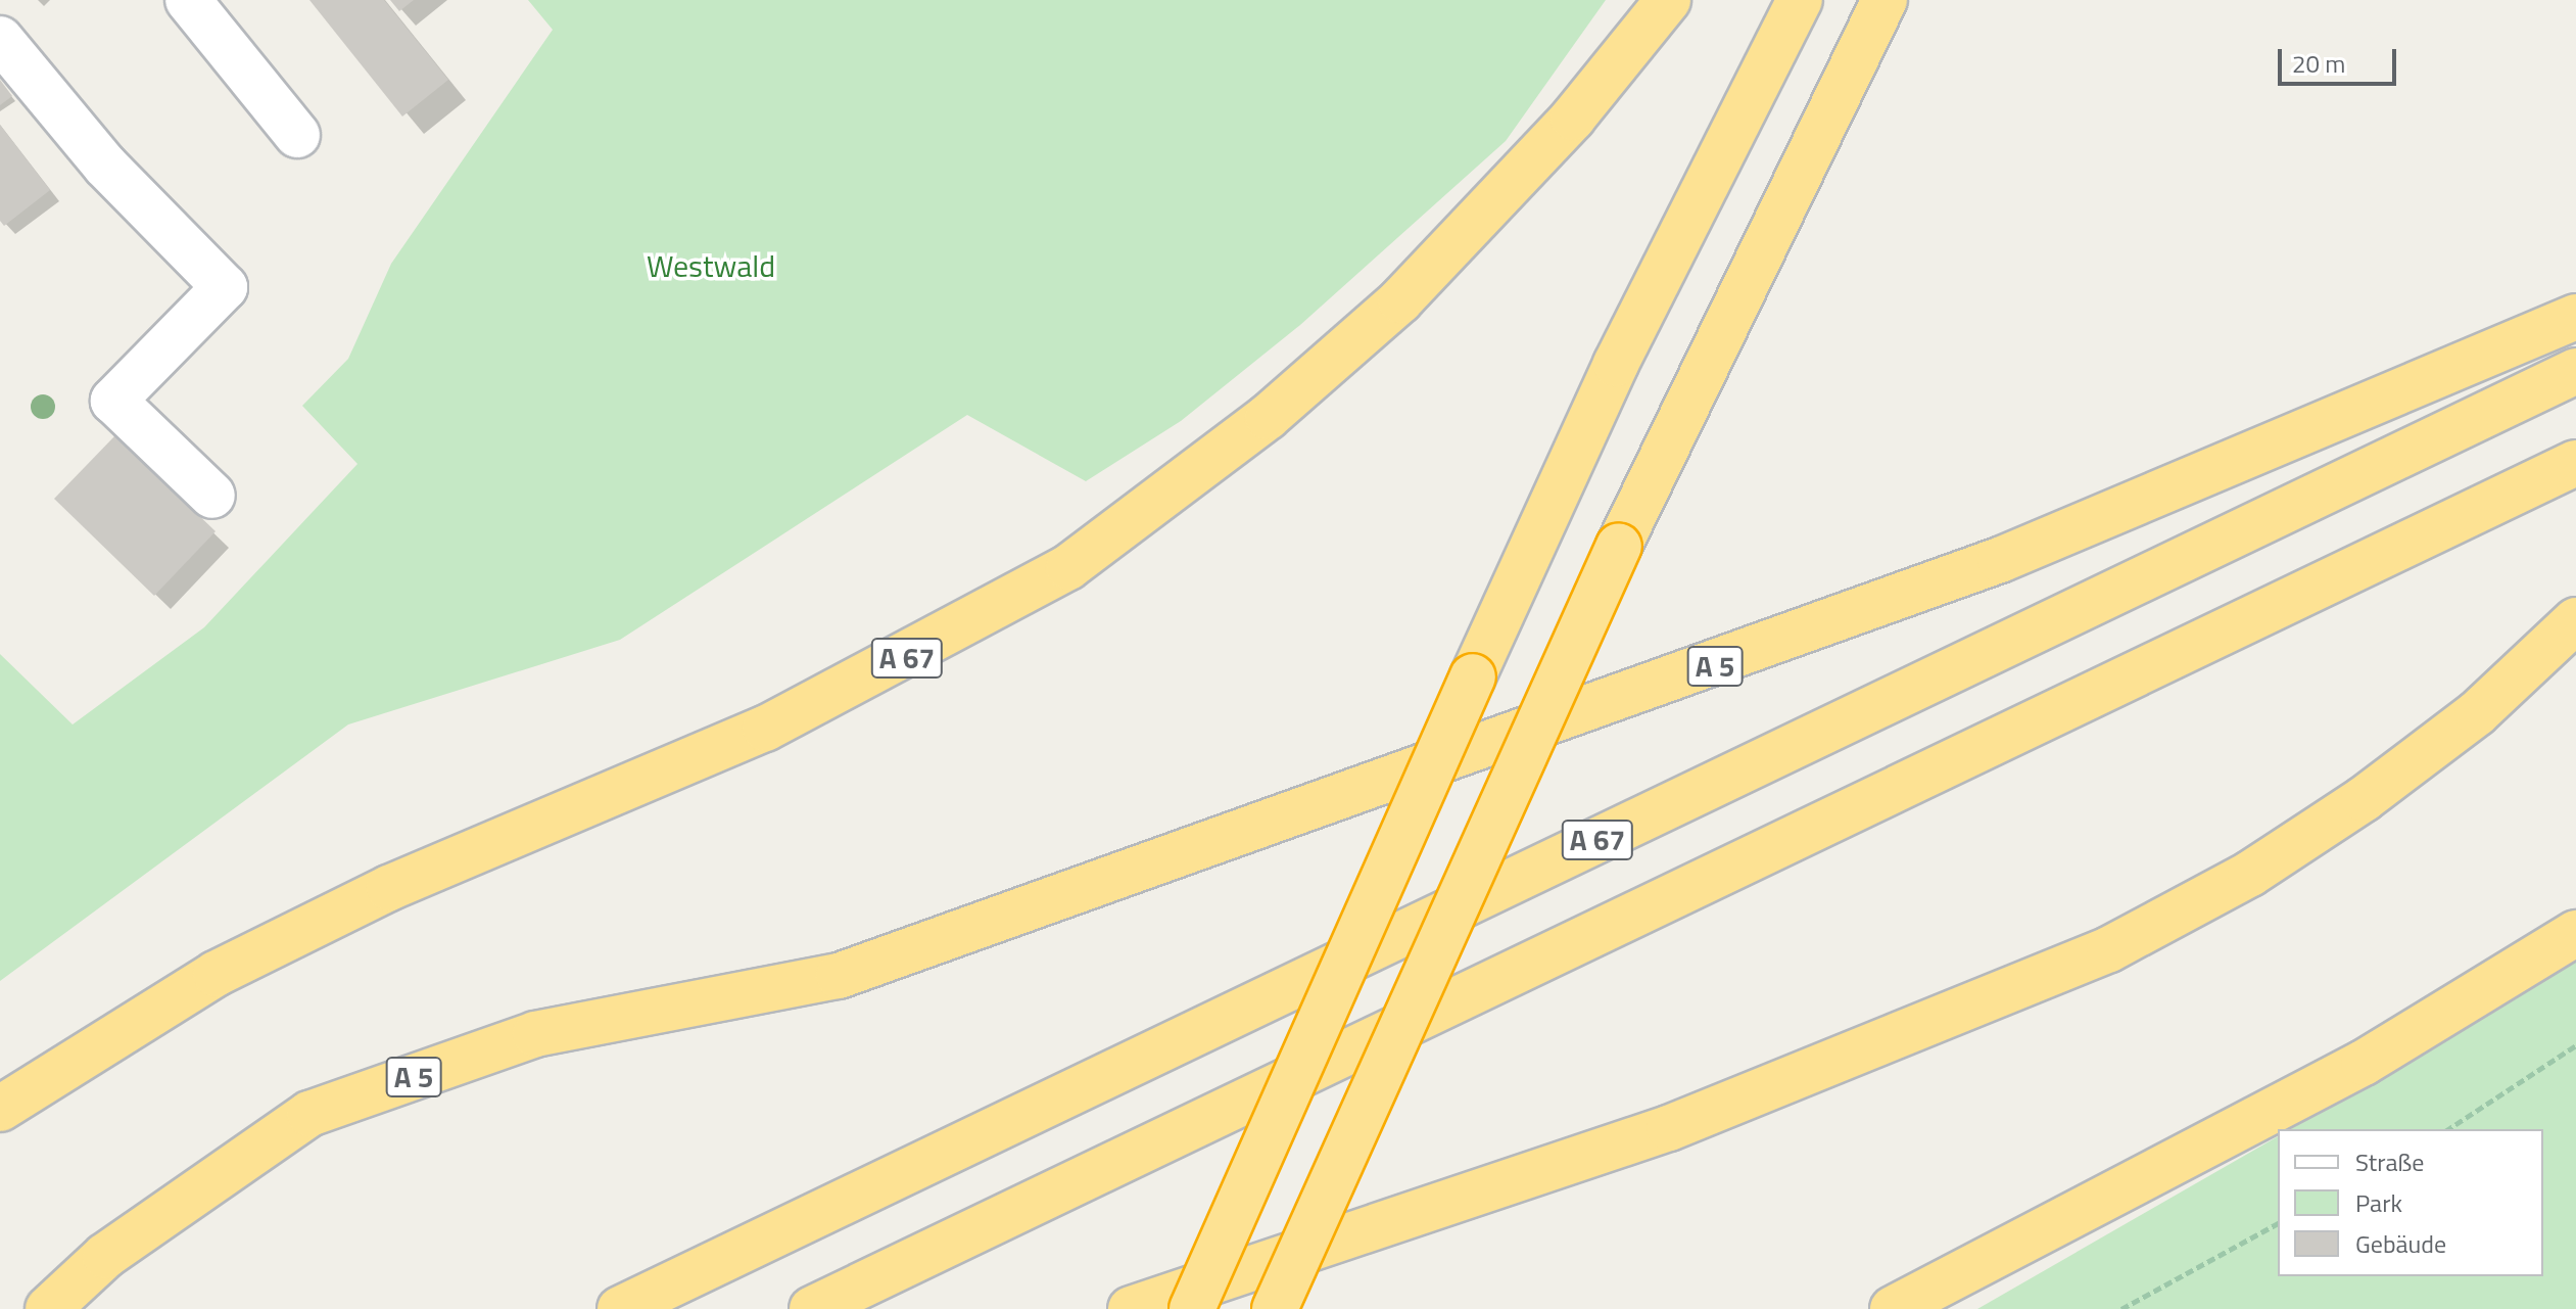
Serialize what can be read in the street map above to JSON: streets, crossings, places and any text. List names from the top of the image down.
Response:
{
  "streets": {
    "highway": ["A 67", "A 5"]
  },
  "parks": ["Westwald"],
  "legend": ["Straße", "Park", "Gebäude"],
  "scale_bar": "20 m"
}
